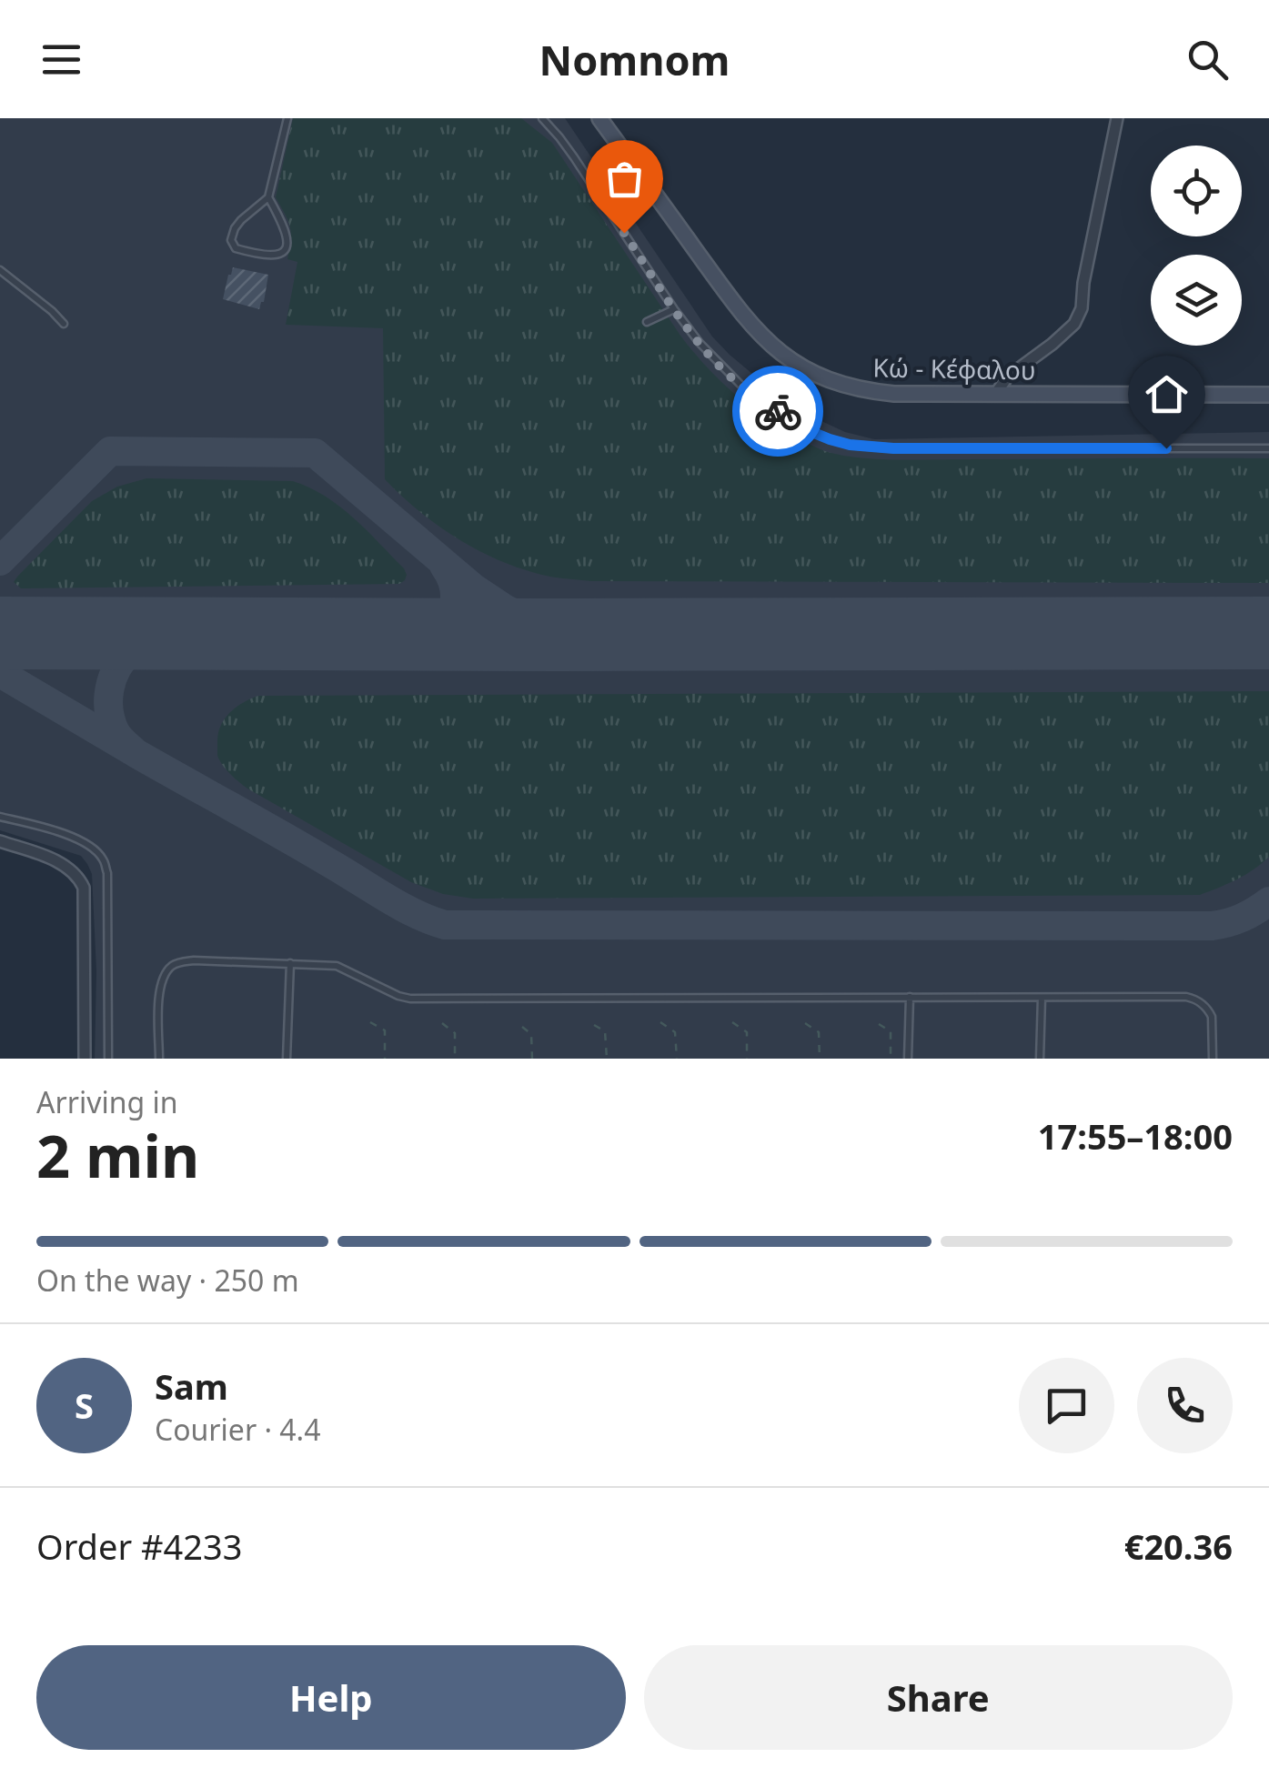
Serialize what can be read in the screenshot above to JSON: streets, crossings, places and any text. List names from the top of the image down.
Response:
{
  "streets": {
    "main road": ["Κώ - Κέφαλου"]
  },
  "page": {
    "header": "Nomnom",
    "heading": ["2 min", "Arriving in", "17:55–18:00"],
    "panel": [
      "Sam",
      "Courier · 4.4",
      "Order #4233",
      "€20.36"
    ],
    "bar": "On the way · 250 m",
    "round": "S",
    "buttons": ["Help", "Share"]
  }
}
